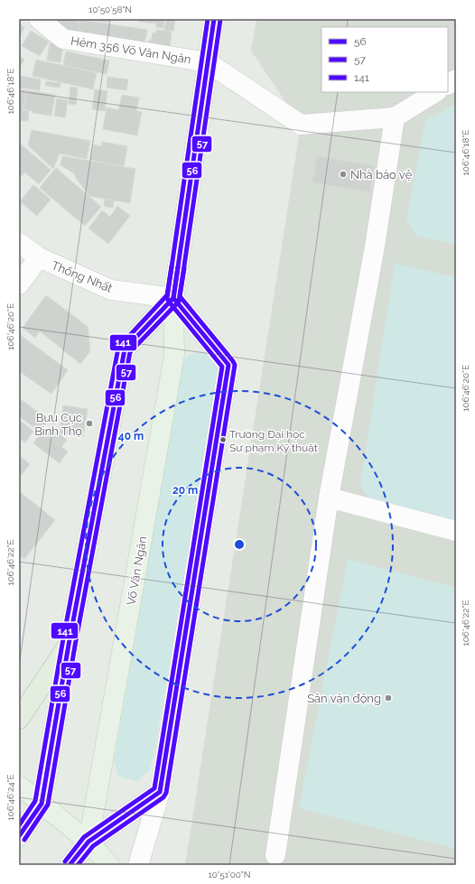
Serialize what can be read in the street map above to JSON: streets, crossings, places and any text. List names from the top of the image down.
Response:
{
  "streets": {
    "main road": ["Võ Văn Ngân"],
    "street": ["Hẻm 356 Võ Văn Ngân", "Thống Nhất"]
  },
  "crossings": [
    ["Hẻm 356 Võ Văn Ngân", "Võ Văn Ngân"],
    ["Thống Nhất", "Võ Văn Ngân"]
  ],
  "places": [
    "Nhà bảo vệ",
    "Bưu Cục Bình Thọ",
    "Trường Đại học Sư phạm Kỹ thuật",
    "Sân vận động"
  ],
  "lines": ["transit line 56", "transit line 141", "transit line 57"],
  "legend": ["56", "57", "141"],
  "coordinates": [
    "10°50'58\"N",
    "106°46'18\"E",
    "106°46'20\"E",
    "106°46'22\"E",
    "106°46'24\"E",
    "10°51'00\"N"
  ],
  "rings": ["40 m", "20 m"]
}
